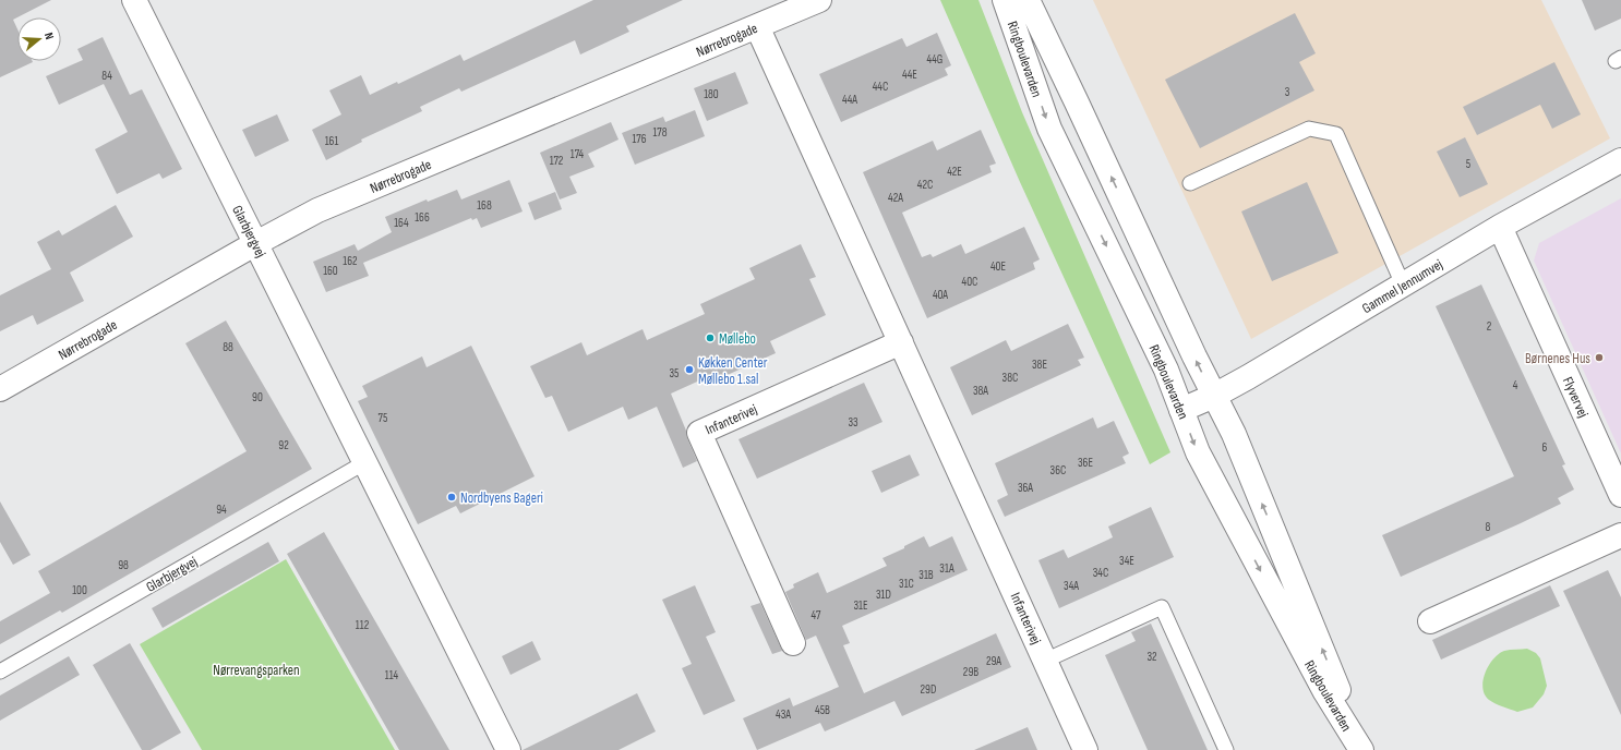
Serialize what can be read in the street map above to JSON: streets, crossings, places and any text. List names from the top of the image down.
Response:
{
  "streets": {
    "street": [
      "Nørrebrogade",
      "Ringboulevarden",
      "Glarbjergvej",
      "Gammel Jennumvej",
      "Flyvervej",
      "Infanterivej"
    ]
  },
  "crossings": [
    ["Nørrebrogade", "Glarbjergvej"],
    ["Nørrebrogade", "Infanterivej"],
    ["Ringboulevarden", "Gammel Jennumvej"],
    ["Gammel Jennumvej", "Flyvervej"]
  ],
  "parks": ["Nørrevangsparken"],
  "places": [
    "Møllebo",
    "Børnenes Hus",
    "Køkken Center Møllebo 1.sal",
    "Nordbyens Bageri"
  ],
  "house_numbers": [
    "44G",
    "44E",
    "84",
    "44C",
    "3",
    "180",
    "44A",
    "178",
    "176",
    "161",
    "174",
    "172",
    "5",
    "42E",
    "42C",
    "42A",
    "168",
    "166",
    "164",
    "162",
    "40E",
    "160",
    "40C",
    "40A",
    "2",
    "88",
    "38E",
    "35",
    "38C",
    "4",
    "38A",
    "90",
    "75",
    "33",
    "92",
    "6",
    "36E",
    "36C",
    "36A",
    "94",
    "8",
    "34E",
    "98",
    "31A",
    "34C",
    "31B",
    "31C",
    "34A",
    "100",
    "31D",
    "31E",
    "47",
    "112",
    "32",
    "29A",
    "29B",
    "114",
    "29D",
    "45B",
    "43A"
  ],
  "north": "right"
}
